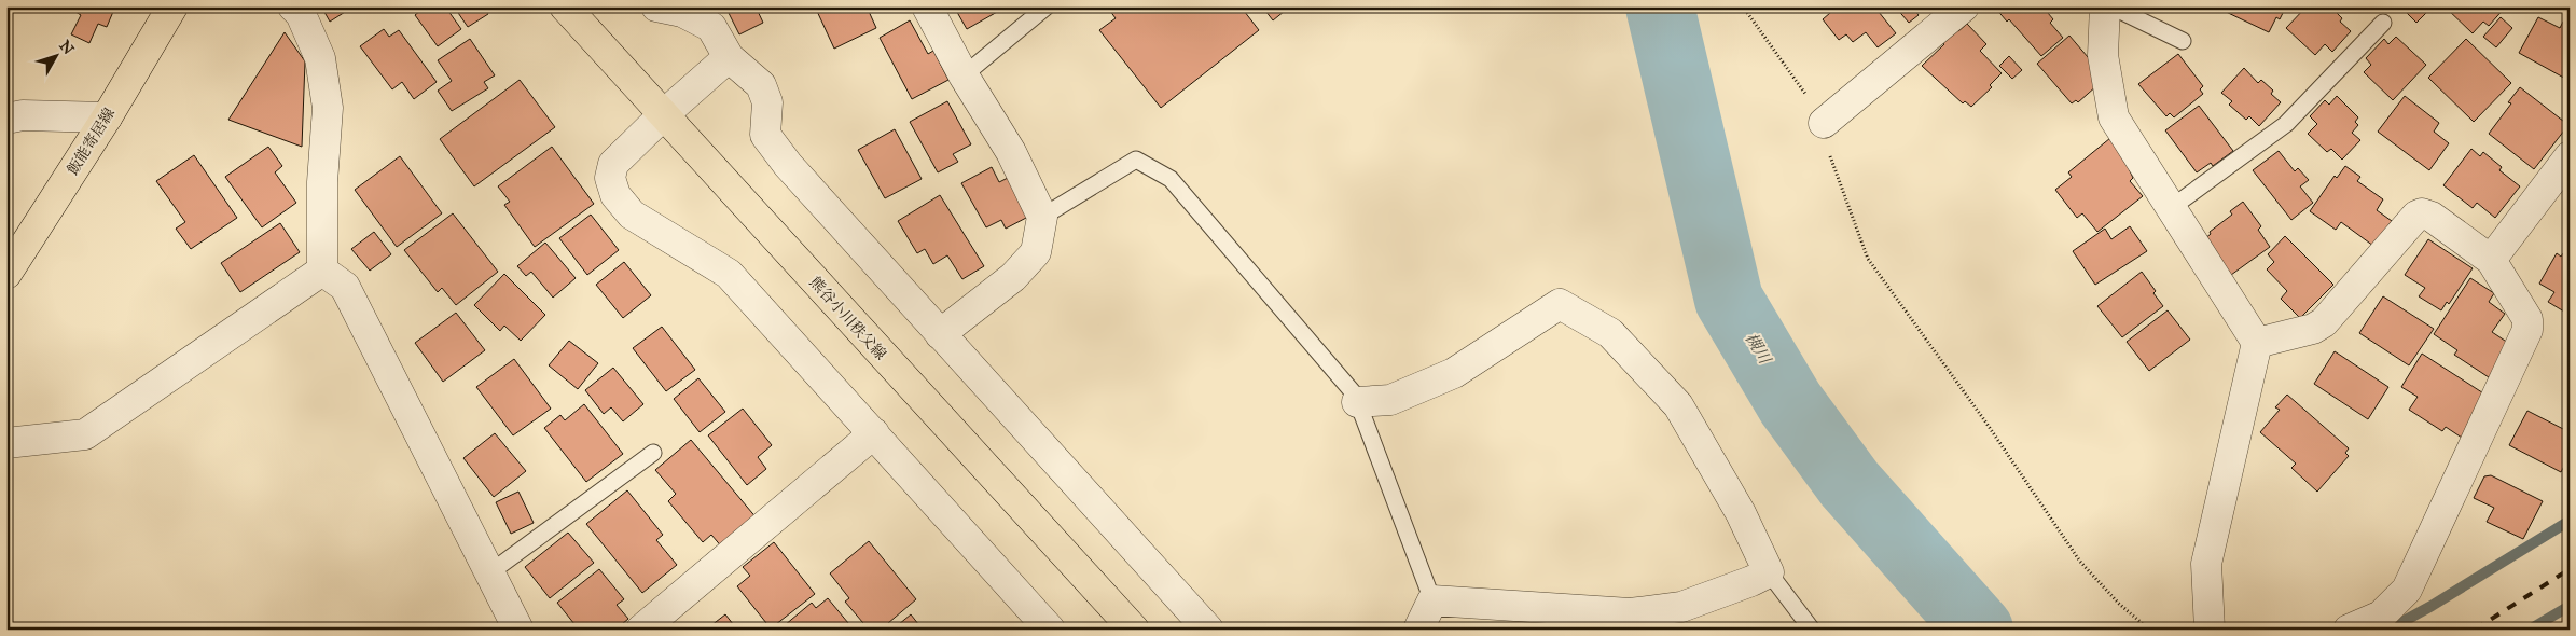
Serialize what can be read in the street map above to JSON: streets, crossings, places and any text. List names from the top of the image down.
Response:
{
  "streets": {
    "main road": ["飯能寄居線", "熊谷小川秩父線"]
  },
  "water": ["槻川"],
  "north": "top right"
}
